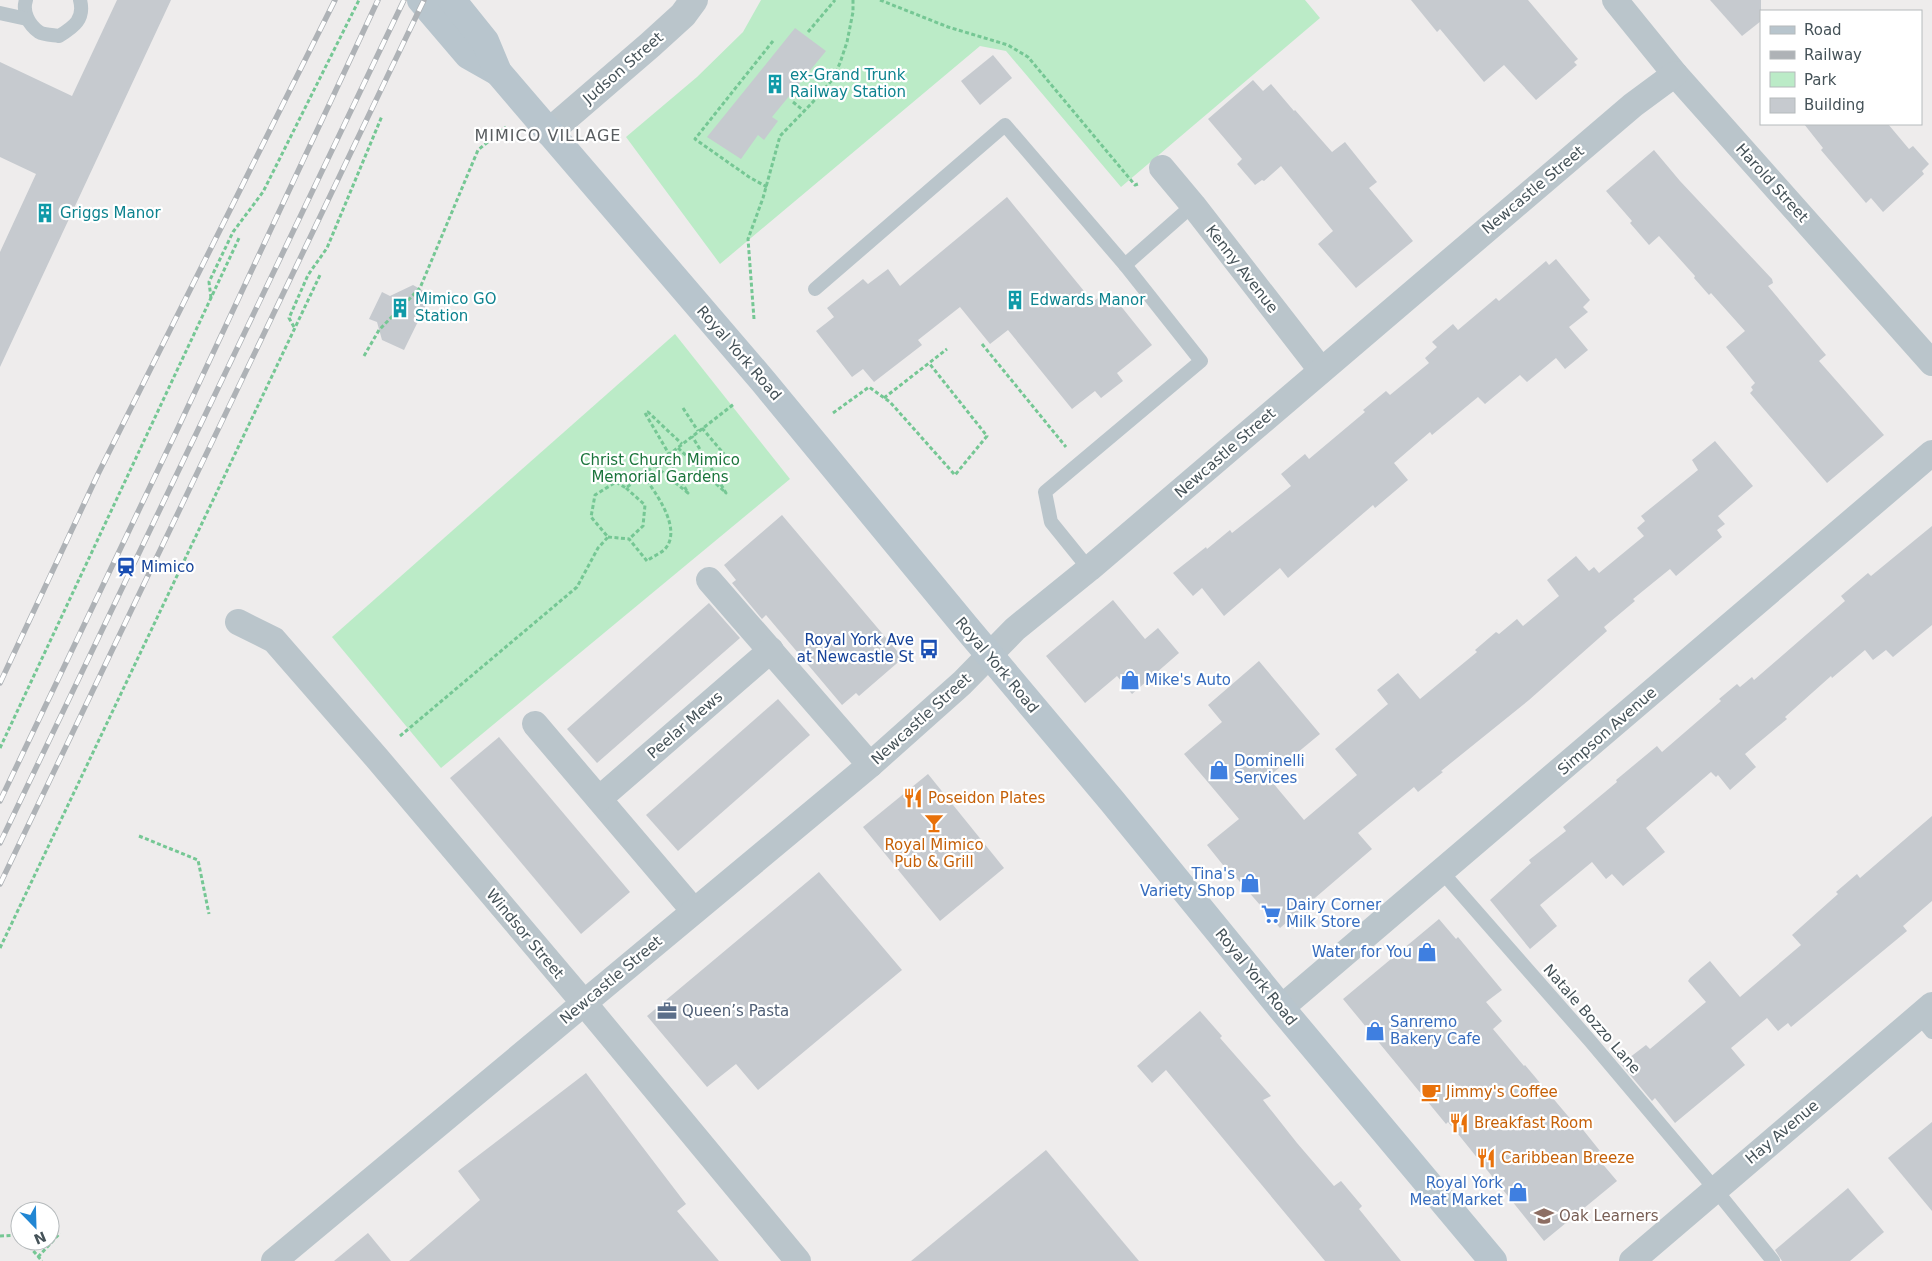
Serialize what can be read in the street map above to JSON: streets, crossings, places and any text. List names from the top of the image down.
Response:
{
  "streets": {
    "main road": ["Royal York Road"],
    "street": [
      "Judson Street",
      "Harold Street",
      "Newcastle Street",
      "Kenny Avenue",
      "Peelar Mews",
      "Simpson Avenue",
      "Windsor Street",
      "Hay Avenue"
    ],
    "lane": ["Natale Bozzo Lane"]
  },
  "crossings": [
    ["Judson Street", "Royal York Road"],
    ["Harold Street", "Newcastle Street"],
    ["Newcastle Street", "Kenny Avenue"],
    ["Newcastle Street", "Royal York Road"],
    ["Newcastle Street", "Windsor Street"],
    ["Royal York Road", "Simpson Avenue"],
    ["Simpson Avenue", "Natale Bozzo Lane"],
    ["Natale Bozzo Lane", "Hay Avenue"]
  ],
  "districts": ["MIMICO VILLAGE"],
  "parks": ["Christ Church Mimico Memorial Gardens"],
  "places": {
    "building": [
      "ex-Grand Trunk Railway Station",
      "Griggs Manor",
      "Edwards Manor",
      "Mimico GO Station"
    ],
    "station": ["Mimico"],
    "bus stop": ["Royal York Ave at Newcastle St"],
    "shop": [
      "Mike's Auto",
      "Dominelli Services",
      "Tina's Variety Shop",
      "Water for You",
      "Sanremo Bakery Cafe",
      "Royal York Meat Market"
    ],
    "restaurant": ["Poseidon Plates", "Breakfast Room", "Caribbean Breeze"],
    "bar": ["Royal Mimico Pub & Grill"],
    "supermarket": ["Dairy Corner Milk Store"],
    "office": ["Queen’s Pasta"],
    "cafe": ["Jimmy's Coffee"],
    "school or university": ["Oak Learners"]
  },
  "legend": [
    "Road",
    "Railway",
    "Park",
    "Building"
  ],
  "north": "bottom right"
}
